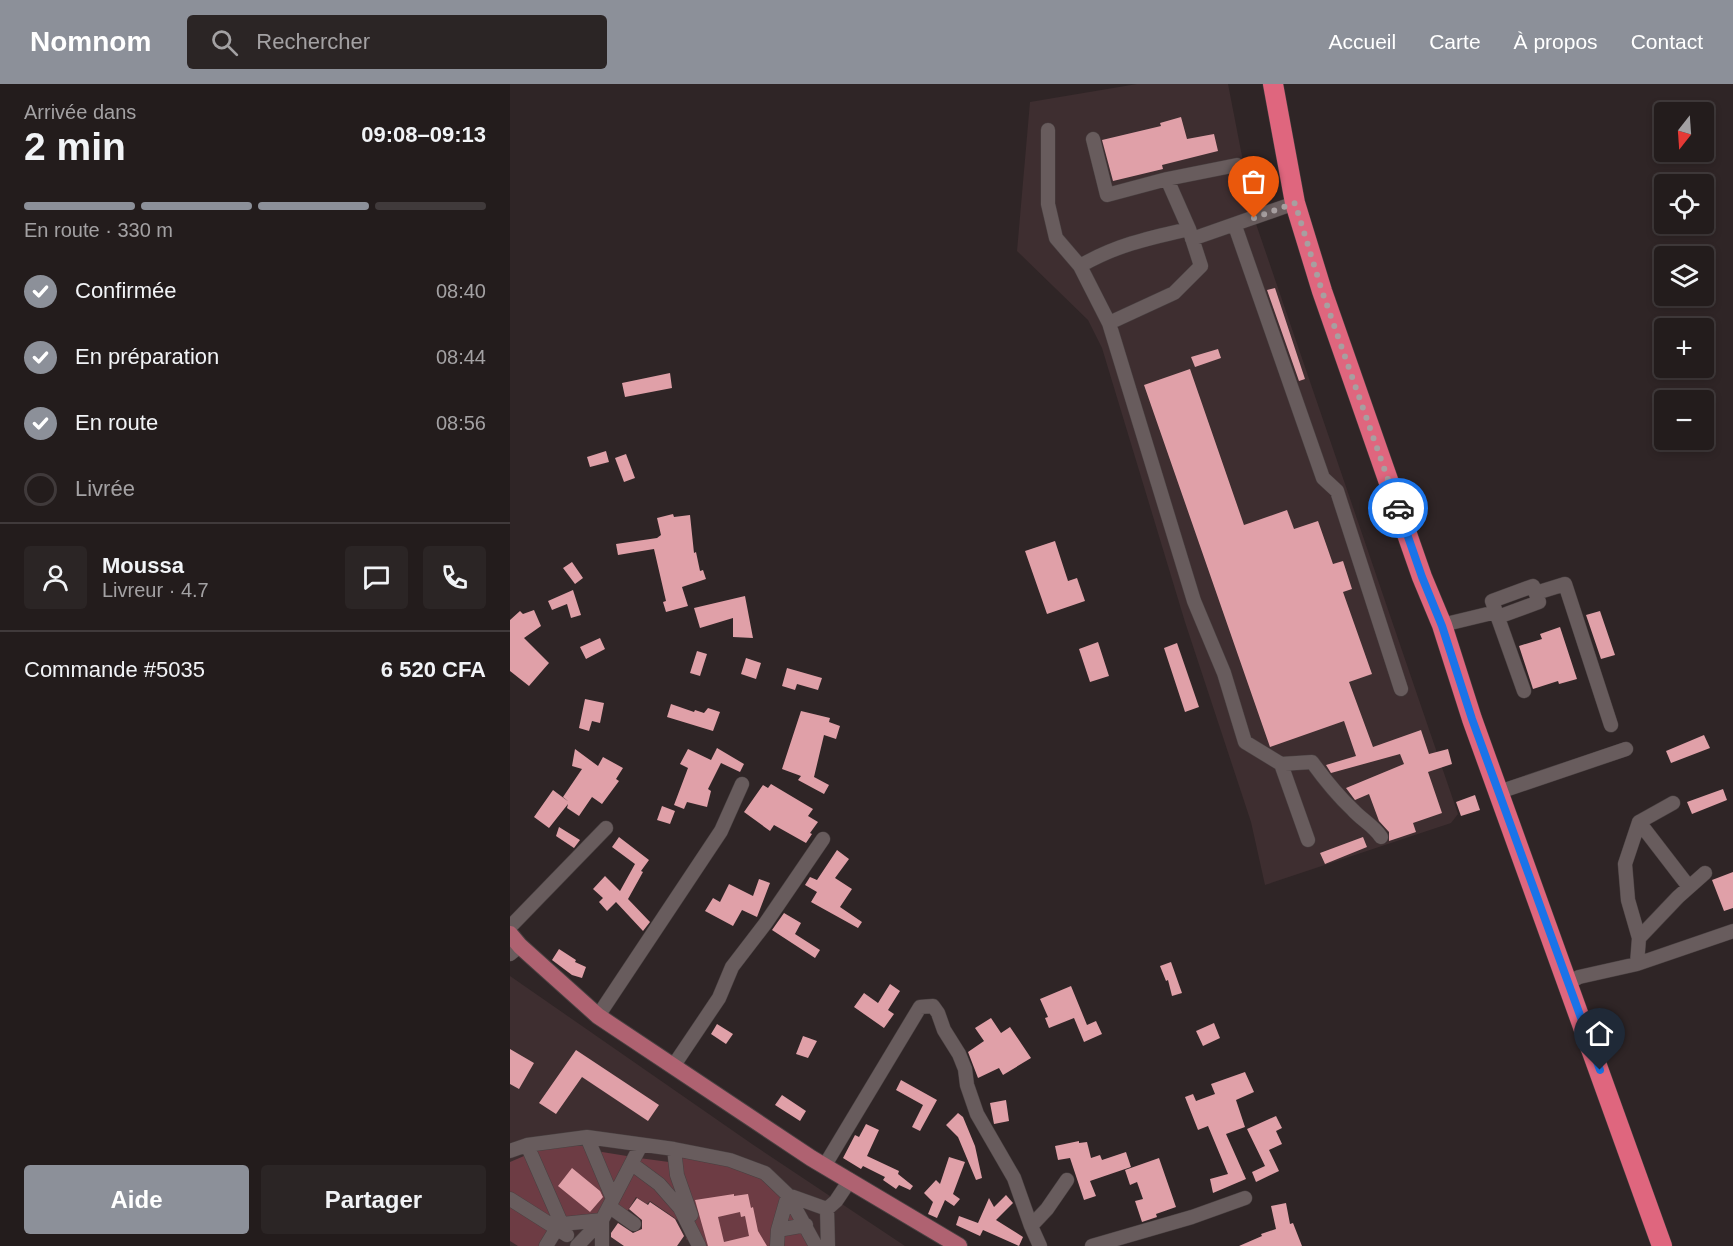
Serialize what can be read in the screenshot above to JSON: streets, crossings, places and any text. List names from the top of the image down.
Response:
{
  "north": "bottom",
  "page": {
    "header": "Nomnom",
    "search": "Rechercher",
    "nav": [
      "Accueil",
      "Carte",
      "À propos",
      "Contact"
    ],
    "heading": ["2 min", "Arrivée dans", "09:08–09:13"],
    "panel": [
      "Moussa",
      "Livreur · 4.7",
      "Commande #5035",
      "6 520 CFA"
    ],
    "map_buttons": ["+", "−"],
    "bar": "En route · 330 m",
    "list": [
      ["Confirmée", "08:40"],
      ["En préparation", "08:44"],
      ["En route", "08:56"],
      "Livrée"
    ],
    "buttons": ["Aide", "Partager"]
  }
}
